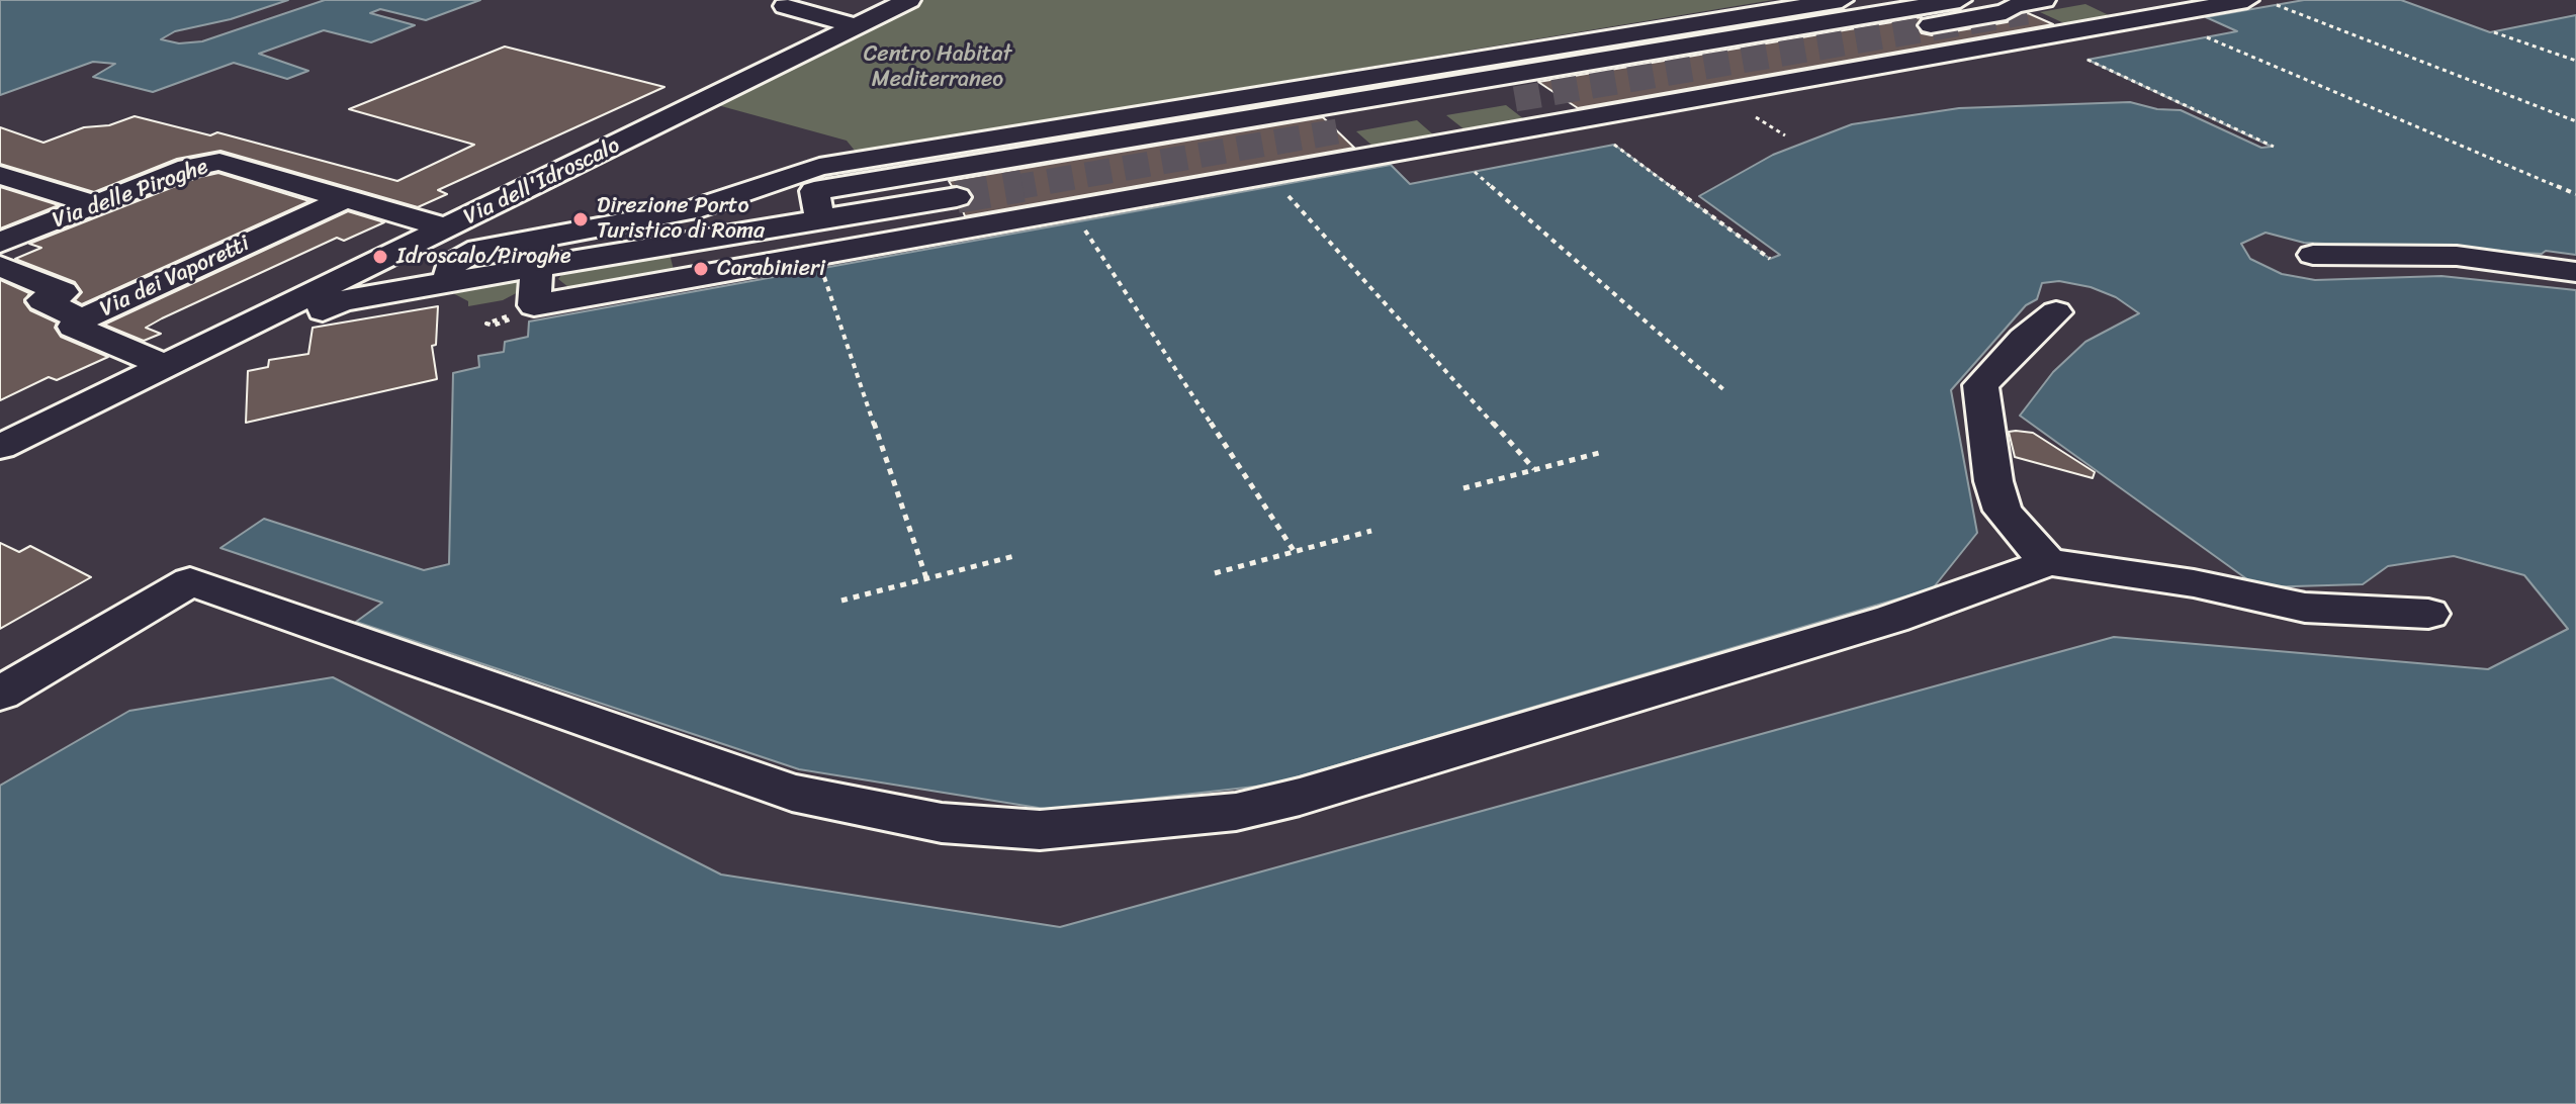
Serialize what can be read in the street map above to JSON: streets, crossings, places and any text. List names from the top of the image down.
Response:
{
  "streets": {
    "street": ["Via dell'Idroscalo", "Via delle Piroghe", "Via dei Vaporetti"]
  },
  "crossings": [
    ["Via dell'Idroscalo", "Via delle Piroghe"],
    ["Via delle Piroghe", "Via dei Vaporetti"]
  ],
  "parks": ["Centro Habitat Mediterraneo"],
  "places": ["Direzione Porto Turistico di Roma", "Idroscalo/Piroghe", "Carabinieri"]
}
